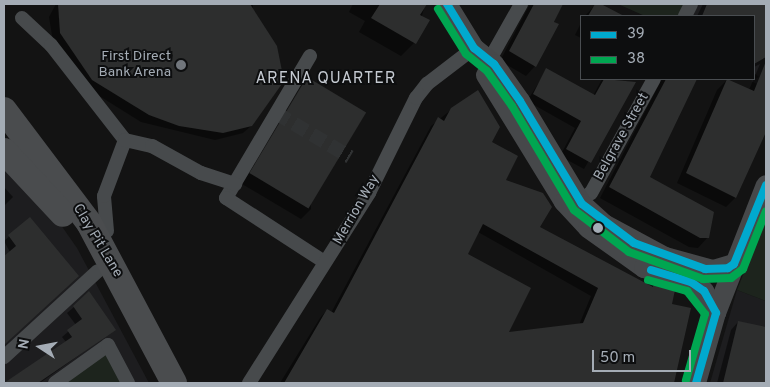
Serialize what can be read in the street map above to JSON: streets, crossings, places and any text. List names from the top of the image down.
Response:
{
  "streets": {
    "highway": ["Clay Pit Lane"],
    "street": ["Belgrave Street", "Merrion Way"]
  },
  "districts": ["ARENA QUARTER"],
  "places": ["First Direct Bank Arena"],
  "lines": ["transit line 39", "transit line 38"],
  "legend": ["39", "38"],
  "scale_bar": "50 m",
  "north": "left"
}
